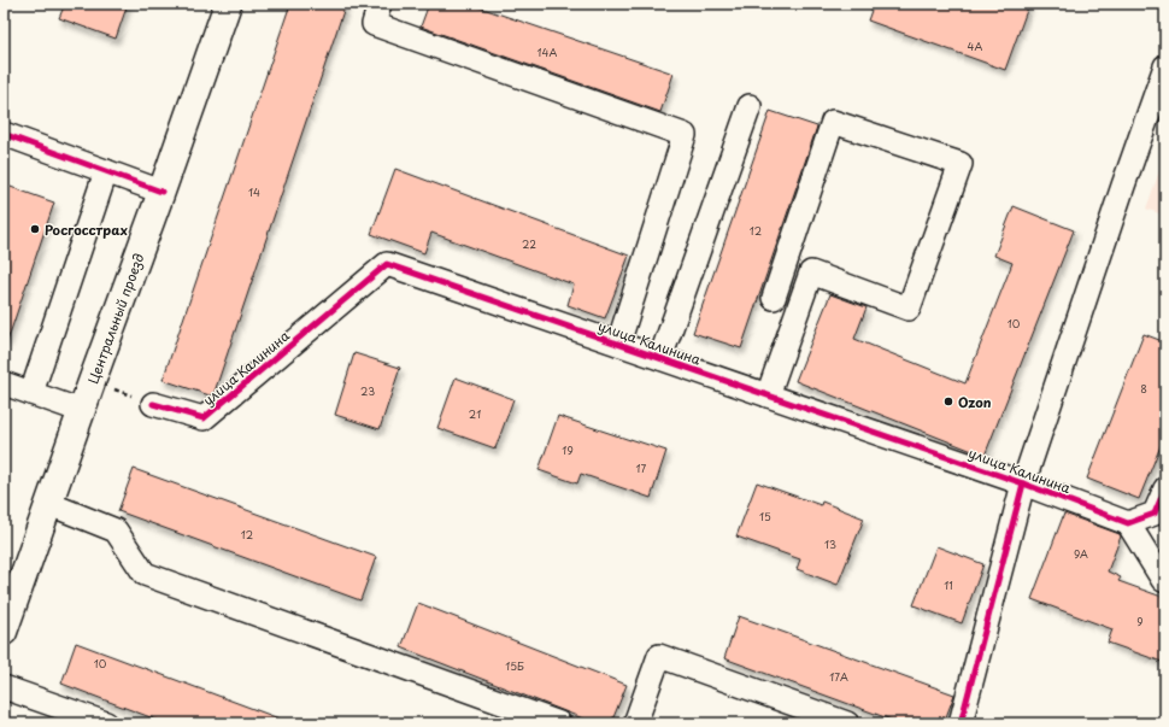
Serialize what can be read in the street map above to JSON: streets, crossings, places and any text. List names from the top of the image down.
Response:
{
  "streets": {
    "main road": ["Центральный проезд"],
    "street": ["улица Калинина"]
  },
  "places": ["Росгосстрах", "Ozon"],
  "house_numbers": [
    "4А",
    "14А",
    "14",
    "12",
    "22",
    "10",
    "8",
    "23",
    "21",
    "19",
    "17",
    "15",
    "12",
    "13",
    "9А",
    "11",
    "9",
    "10",
    "15Б",
    "17А"
  ]
}
